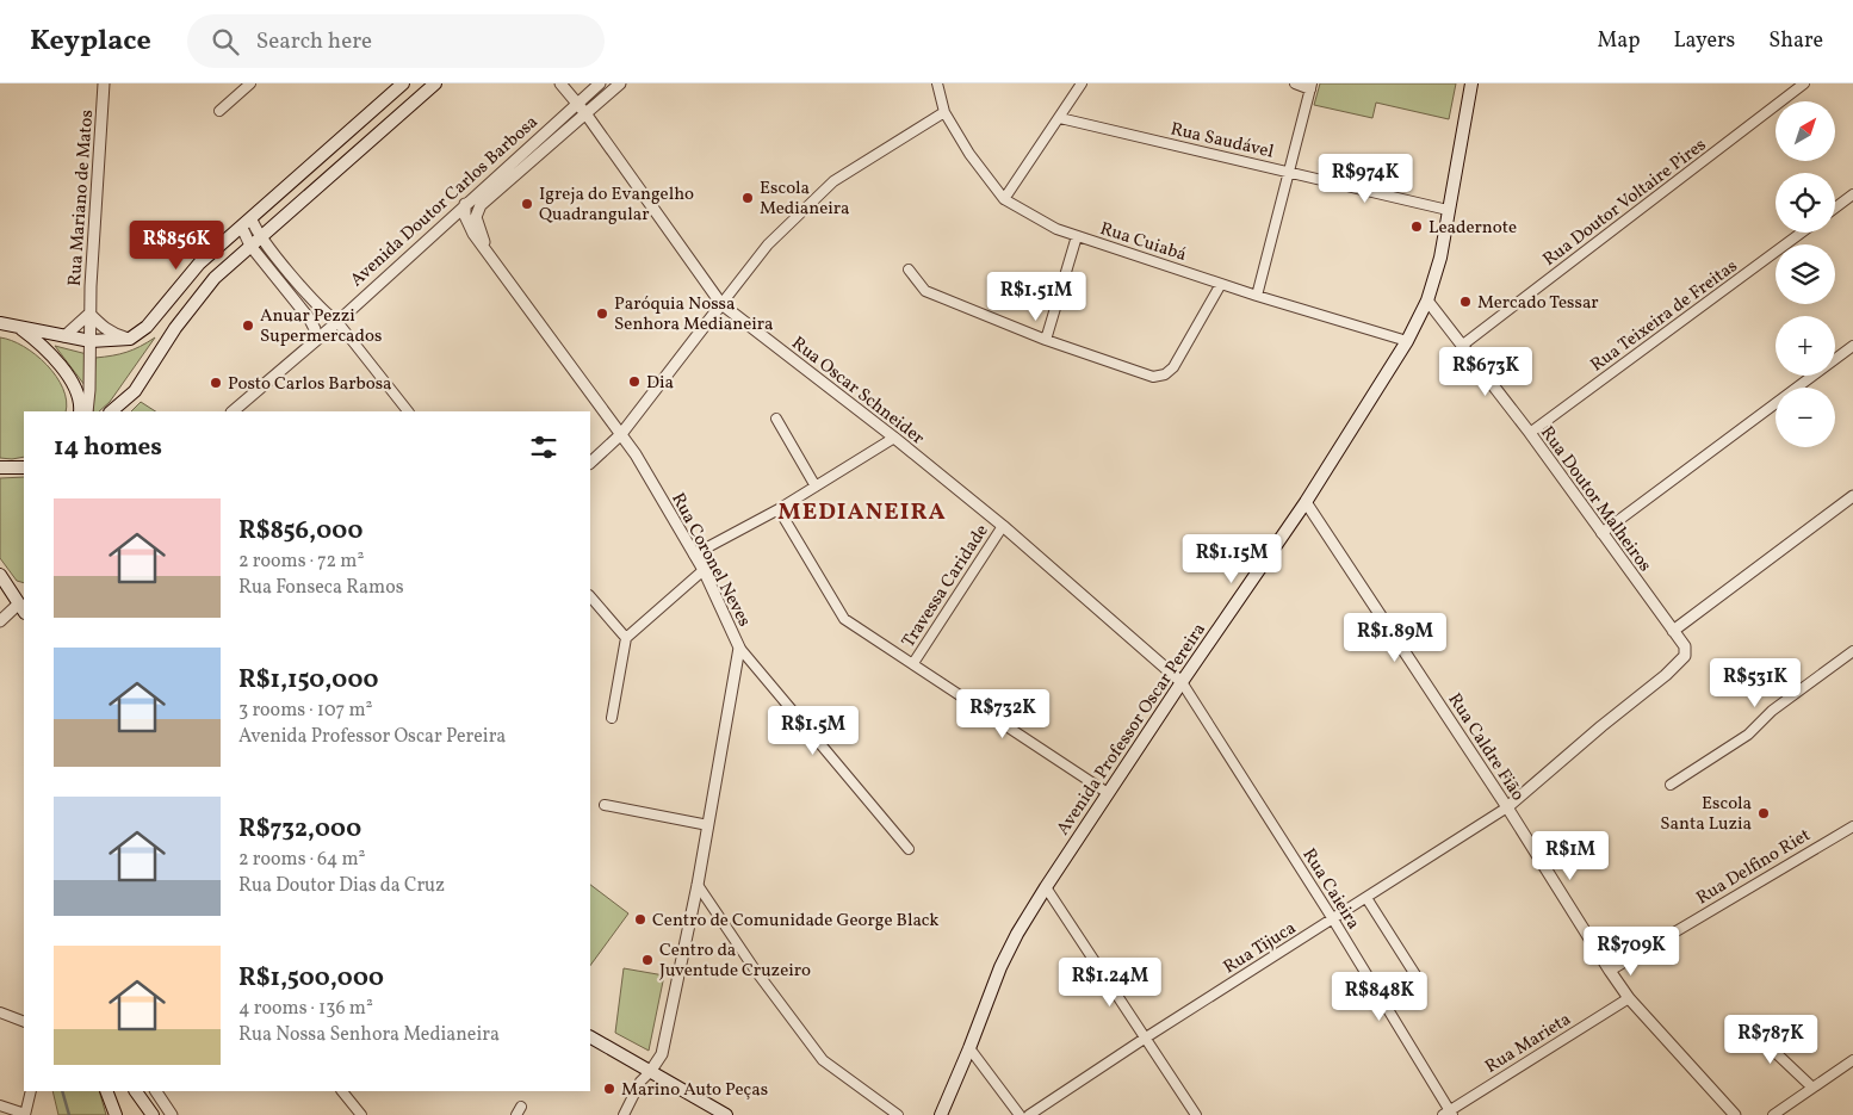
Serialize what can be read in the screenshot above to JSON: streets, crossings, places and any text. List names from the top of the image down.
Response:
{
  "streets": {
    "main road": ["Avenida Professor Oscar Pereira"],
    "street": [
      "Rua Saudável",
      "Rua Mariano de Matos",
      "Avenida Doutor Carlos Barbosa",
      "Rua Doutor Voltaire Pires",
      "Rua Cuiabá",
      "Rua Teixeira de Freitas",
      "Rua Oscar Schneider",
      "Rua Doutor Malheiros",
      "Rua Coronel Neves",
      "Travessa Caridade",
      "Rua Caldre Fião",
      "Rua Delfino Riet",
      "Rua Caieira",
      "Rua Tijuca",
      "Rua Marieta"
    ]
  },
  "crossings": [
    ["Rua Saudável", "Avenida Professor Oscar Pereira"],
    ["Avenida Doutor Carlos Barbosa", "Rua Oscar Schneider"],
    ["Avenida Doutor Carlos Barbosa", "Rua Coronel Neves"],
    ["Rua Doutor Voltaire Pires", "Rua Doutor Malheiros"],
    ["Rua Cuiabá", "Avenida Professor Oscar Pereira"],
    ["Rua Teixeira de Freitas", "Rua Doutor Malheiros"],
    ["Rua Oscar Schneider", "Travessa Caridade"],
    ["Rua Oscar Schneider", "Avenida Professor Oscar Pereira"],
    ["Rua Oscar Schneider", "Rua Caieira"],
    ["Rua Doutor Malheiros", "Avenida Professor Oscar Pereira"],
    ["Rua Doutor Malheiros", "Rua Caldre Fião"],
    ["Rua Doutor Malheiros", "Rua Tijuca"],
    ["Avenida Professor Oscar Pereira", "Rua Caldre Fião"],
    ["Avenida Professor Oscar Pereira", "Rua Caieira"],
    ["Rua Caldre Fião", "Rua Delfino Riet"],
    ["Rua Caldre Fião", "Rua Tijuca"],
    ["Rua Caldre Fião", "Rua Marieta"],
    ["Rua Caieira", "Rua Tijuca"],
    ["Rua Caieira", "Rua Marieta"]
  ],
  "districts": ["MEDIANEIRA"],
  "places": [
    "Escola Medianeira",
    "Igreja do Evangelho Quadrangular",
    "Leadernote",
    "Mercado Tessar",
    "Paróquia Nossa Senhora Medianeira",
    "Anuar Pezzi Supermercados",
    "Dia",
    "Posto Carlos Barbosa",
    "Escola Santa Luzia",
    "Centro de Comunidade George Black",
    "Centro da Juventude Cruzeiro",
    "Marino Auto Peças"
  ],
  "north": "top right",
  "page": {
    "header": "Keyplace",
    "search": "Search here",
    "nav": ["Map", "Layers", "Share"],
    "map_buttons": ["+", "−"],
    "price": [
      "R$974K",
      "R$856K",
      "R$1.51M",
      "R$673K",
      "R$1.15M",
      "R$1.89M",
      "R$531K",
      "R$732K",
      "R$1.5M",
      "R$1M",
      "R$709K",
      "R$1.24M",
      "R$848K",
      "R$787K"
    ],
    "heading": "14 homes",
    "list": [
      {
        "name": "R$856,000",
        "note": "2 rooms · 72 m² · Rua Fonseca Ramos"
      },
      {
        "name": "R$1,150,000",
        "note": "3 rooms · 107 m² · Avenida Professor Oscar Pereira"
      },
      {
        "name": "R$732,000",
        "note": "2 rooms · 64 m² · Rua Doutor Dias da Cruz"
      },
      {
        "name": "R$1,500,000",
        "note": "4 rooms · 136 m² · Rua Nossa Senhora Medianeira"
      }
    ]
  }
}
